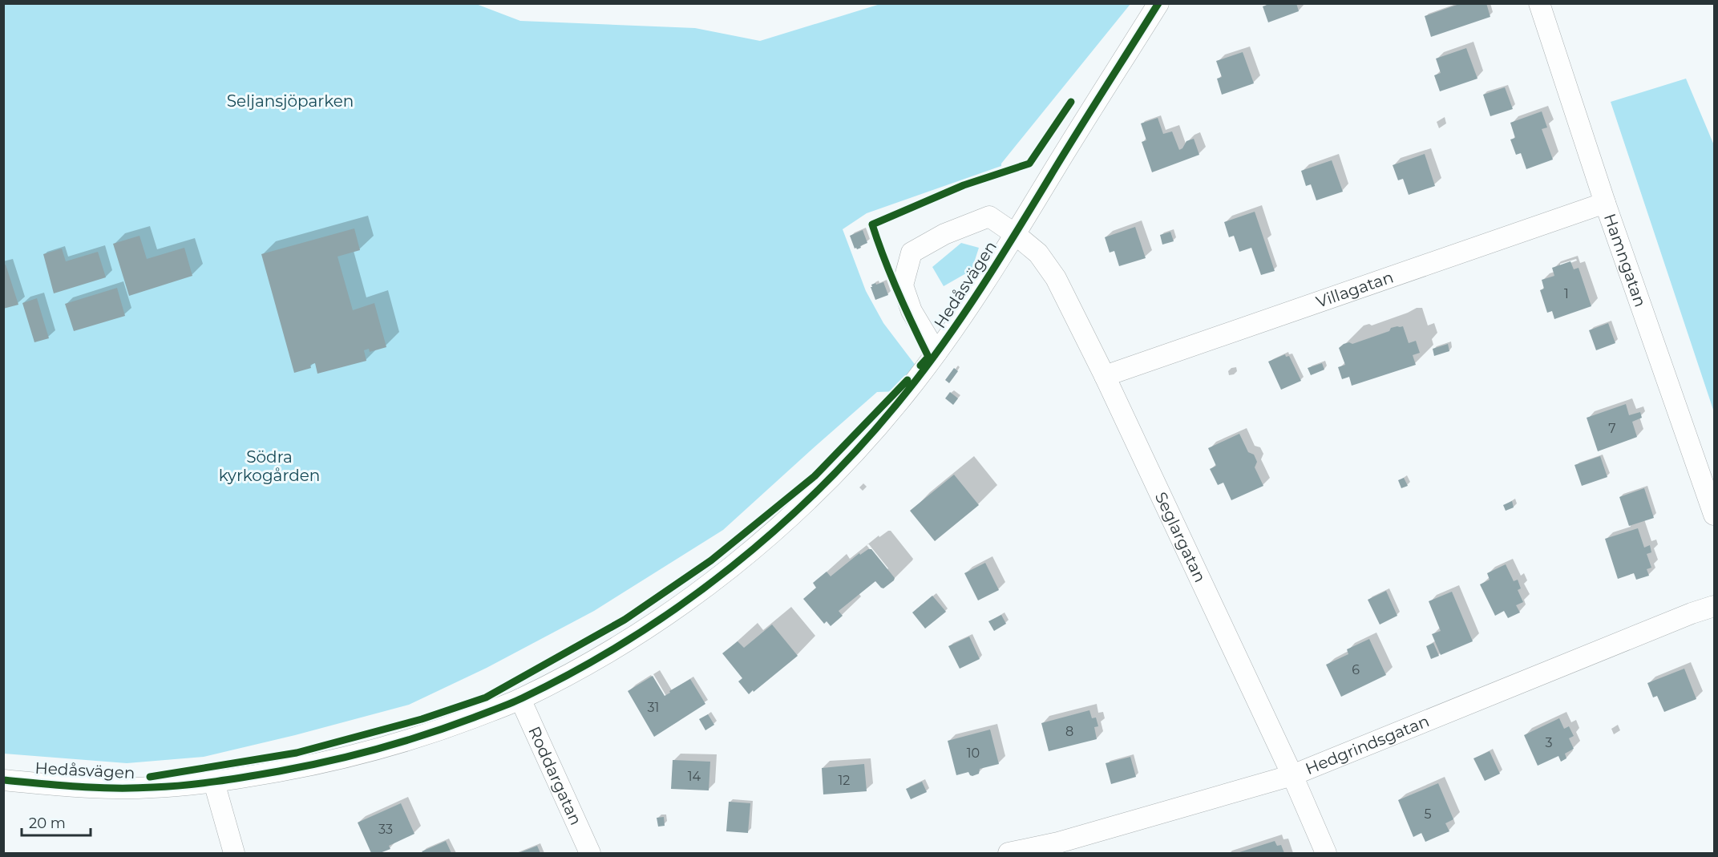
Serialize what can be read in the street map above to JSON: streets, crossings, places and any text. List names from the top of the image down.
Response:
{
  "streets": {
    "street": [
      "Hamngatan",
      "Hedåsvägen",
      "Villagatan",
      "Seglargatan",
      "Hedgrindsgatan",
      "Roddargatan"
    ]
  },
  "crossings": [
    ["Hamngatan", "Villagatan"],
    ["Hedåsvägen", "Seglargatan"],
    ["Hedåsvägen", "Roddargatan"],
    ["Villagatan", "Seglargatan"],
    ["Seglargatan", "Hedgrindsgatan"]
  ],
  "parks": ["Seljansjöparken", "Södra kyrkogården"],
  "house_numbers": [
    "1",
    "7",
    "6",
    "31",
    "8",
    "3",
    "10",
    "14",
    "12",
    "5",
    "33"
  ],
  "scale_bar": "20 m"
}
